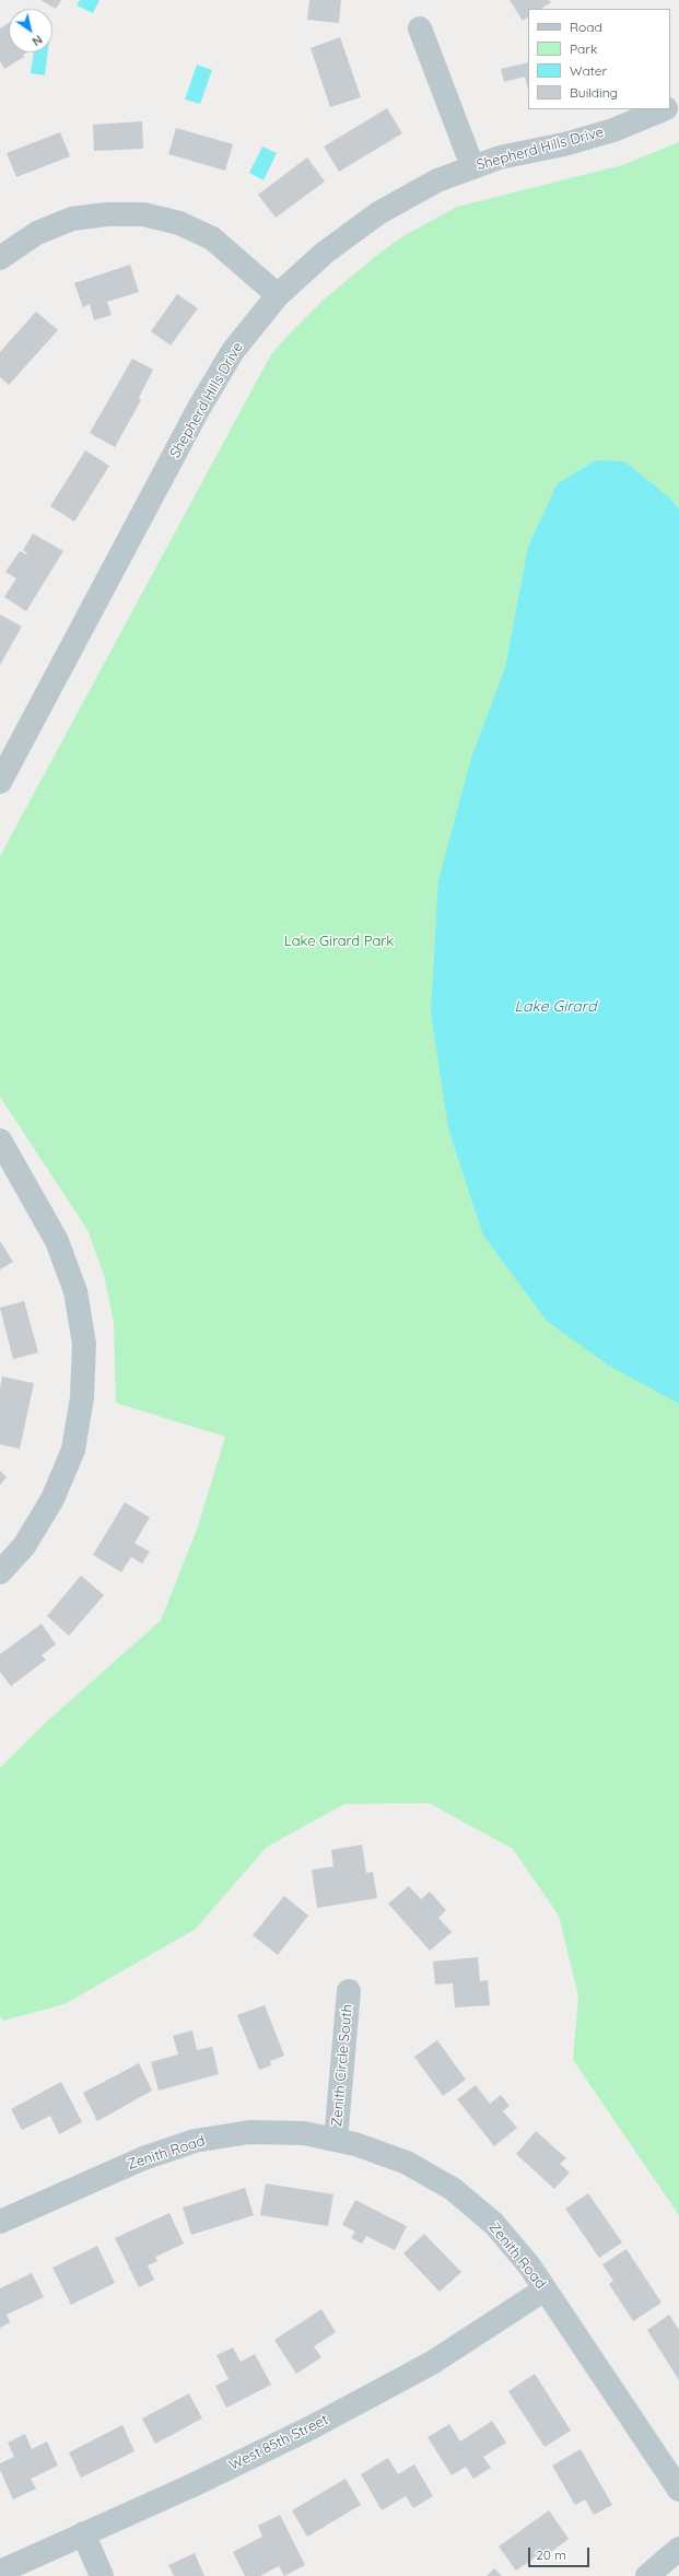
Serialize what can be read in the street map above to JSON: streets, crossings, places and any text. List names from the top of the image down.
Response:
{
  "streets": {
    "street": [
      "Shepherd Hills Drive",
      "Zenith Circle South",
      "Zenith Road",
      "West 85th Street"
    ]
  },
  "crossings": [
    ["Zenith Circle South", "Zenith Road"],
    ["Zenith Road", "West 85th Street"]
  ],
  "water": ["Lake Girard"],
  "parks": ["Lake Girard Park"],
  "legend": [
    "Road",
    "Park",
    "Water",
    "Building"
  ],
  "scale_bar": "20 m",
  "north": "bottom right"
}
